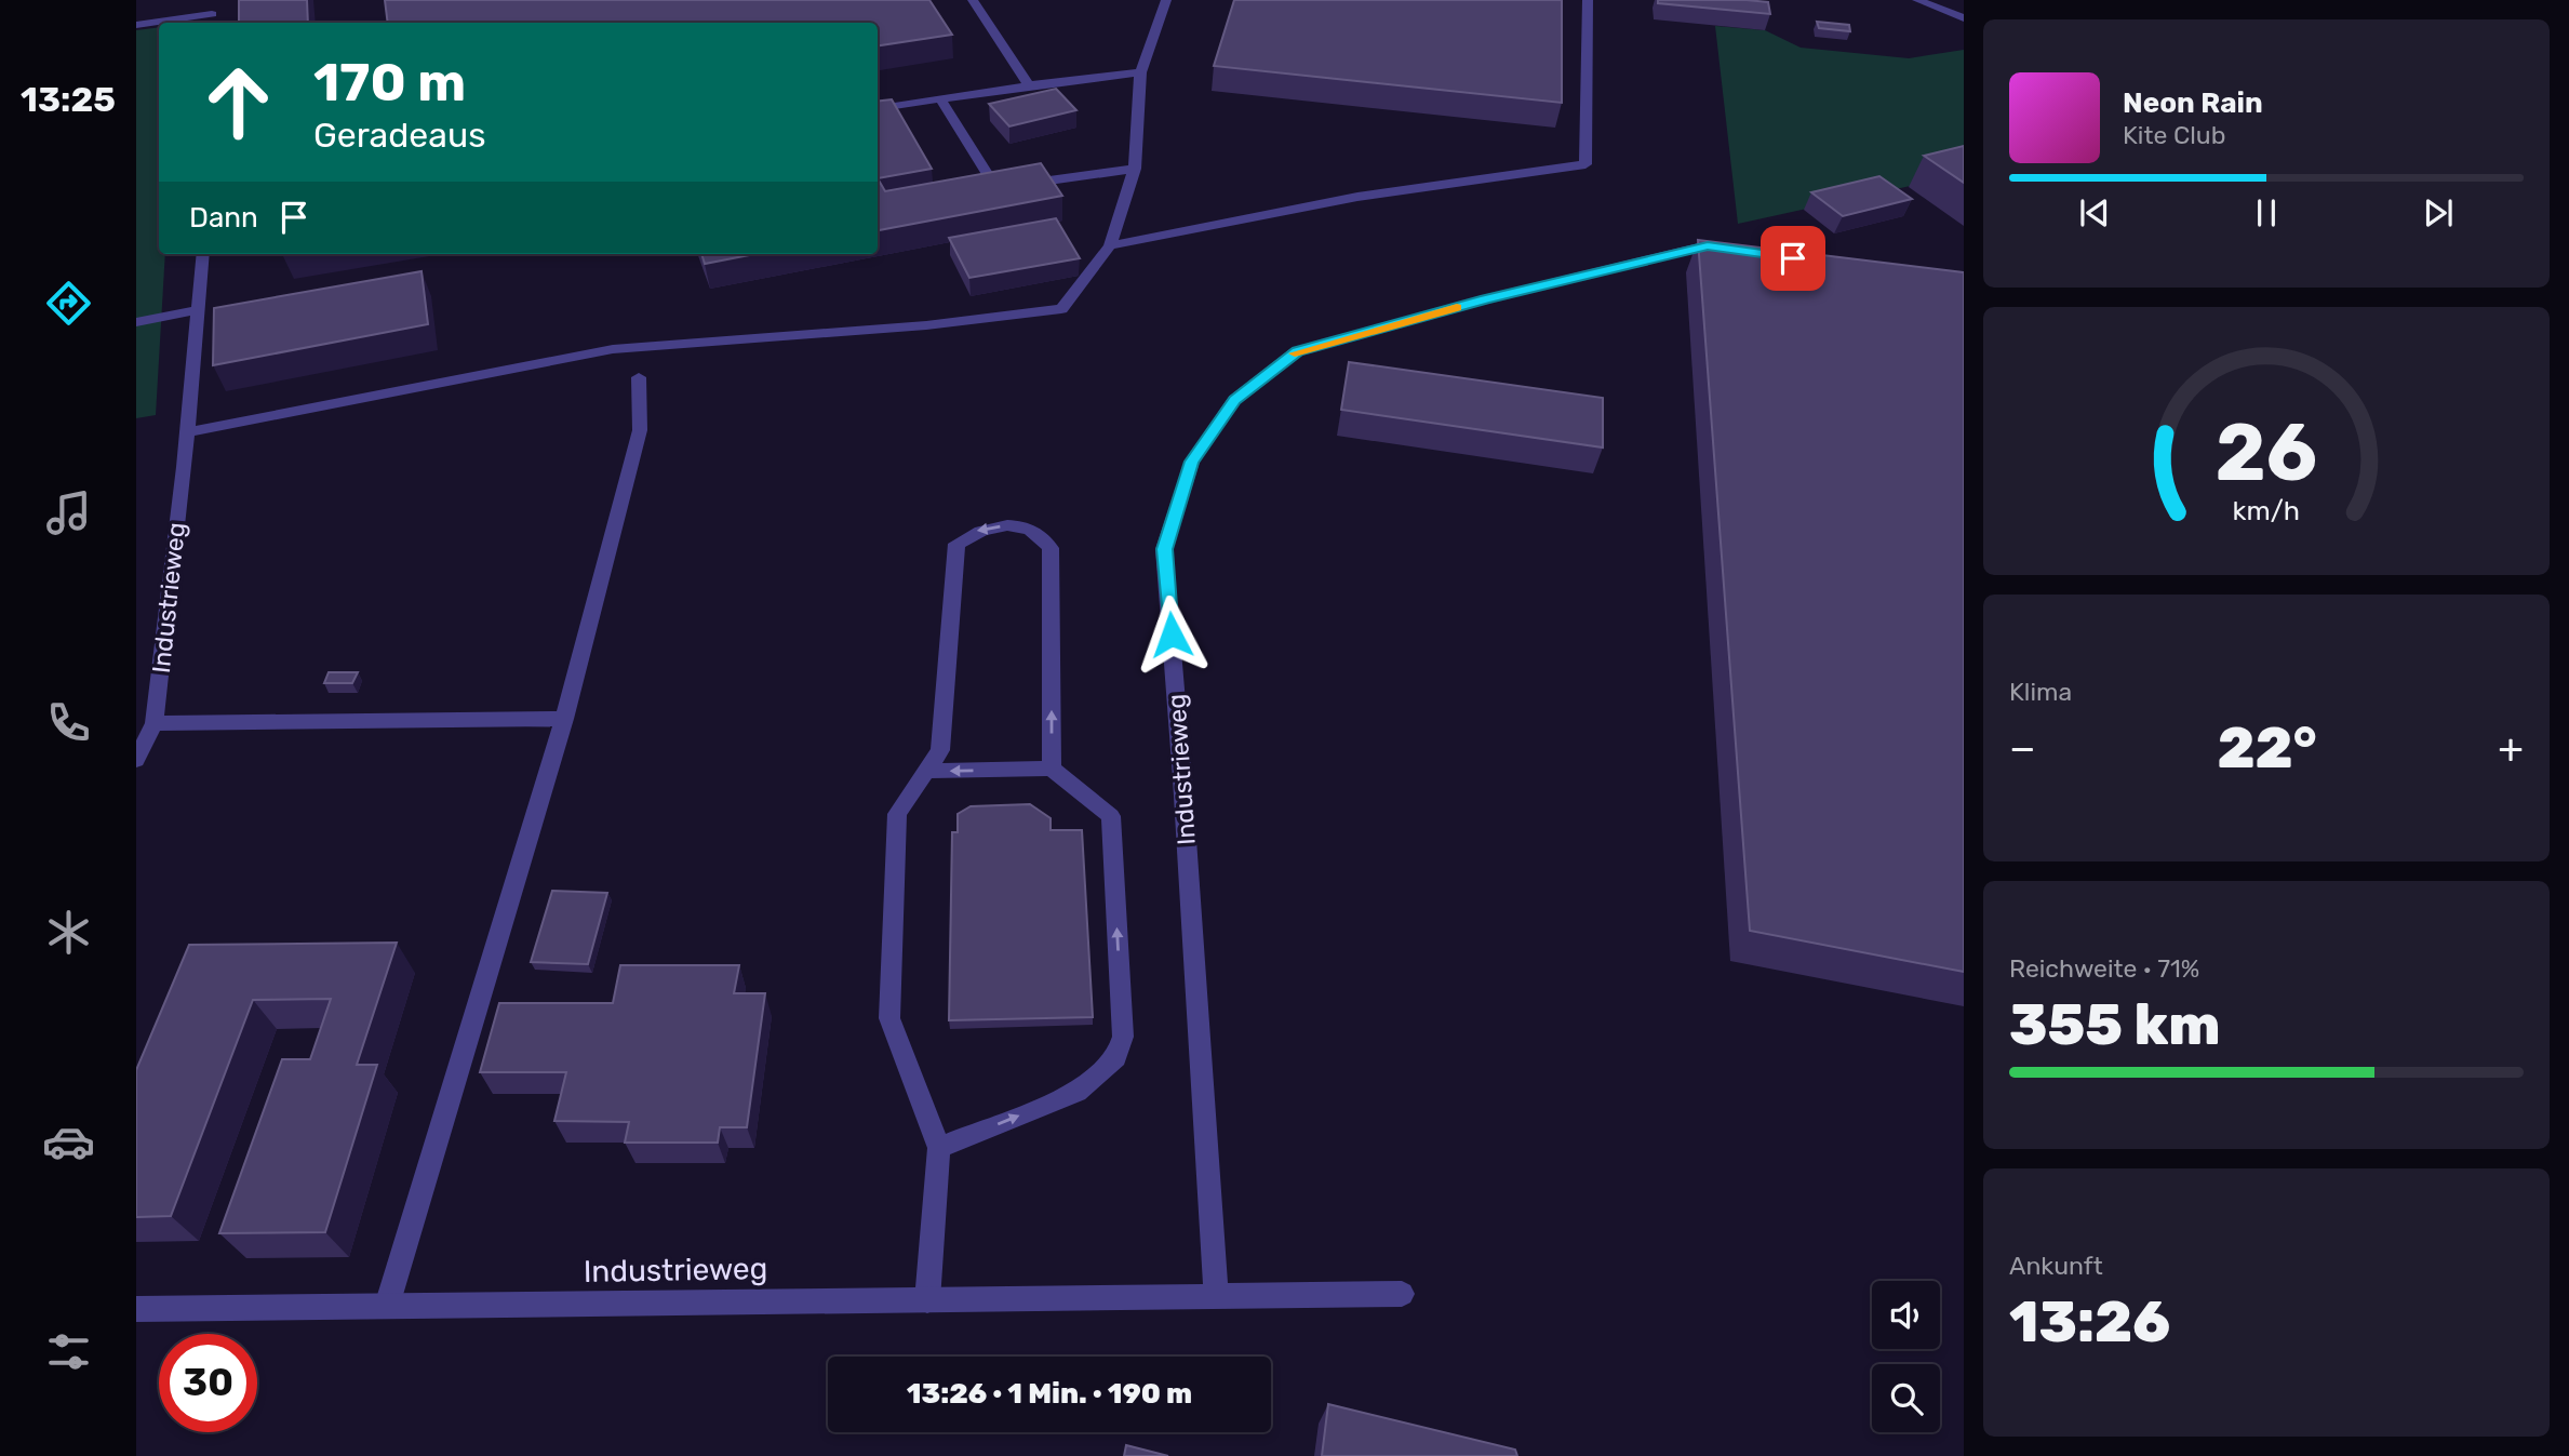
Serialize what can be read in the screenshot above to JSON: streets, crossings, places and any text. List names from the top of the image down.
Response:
{
  "streets": {
    "street": ["Industrieweg"]
  },
  "page": {
    "tabs": "13:25",
    "turn": ["170 m", "Geradeaus"],
    "song": ["Neon Rain", "Kite Club"],
    "then": "Dann",
    "tile": [
      "Klima",
      ["Reichweite · 71%", "355 km"],
      ["Ankunft", "13:26"]
    ],
    "heat": ["−", "22°", "+"],
    "limit": "30",
    "trip": "13:26 · 1 Min. · 190 m",
    "gauge": ["26", "km/h"]
  }
}
